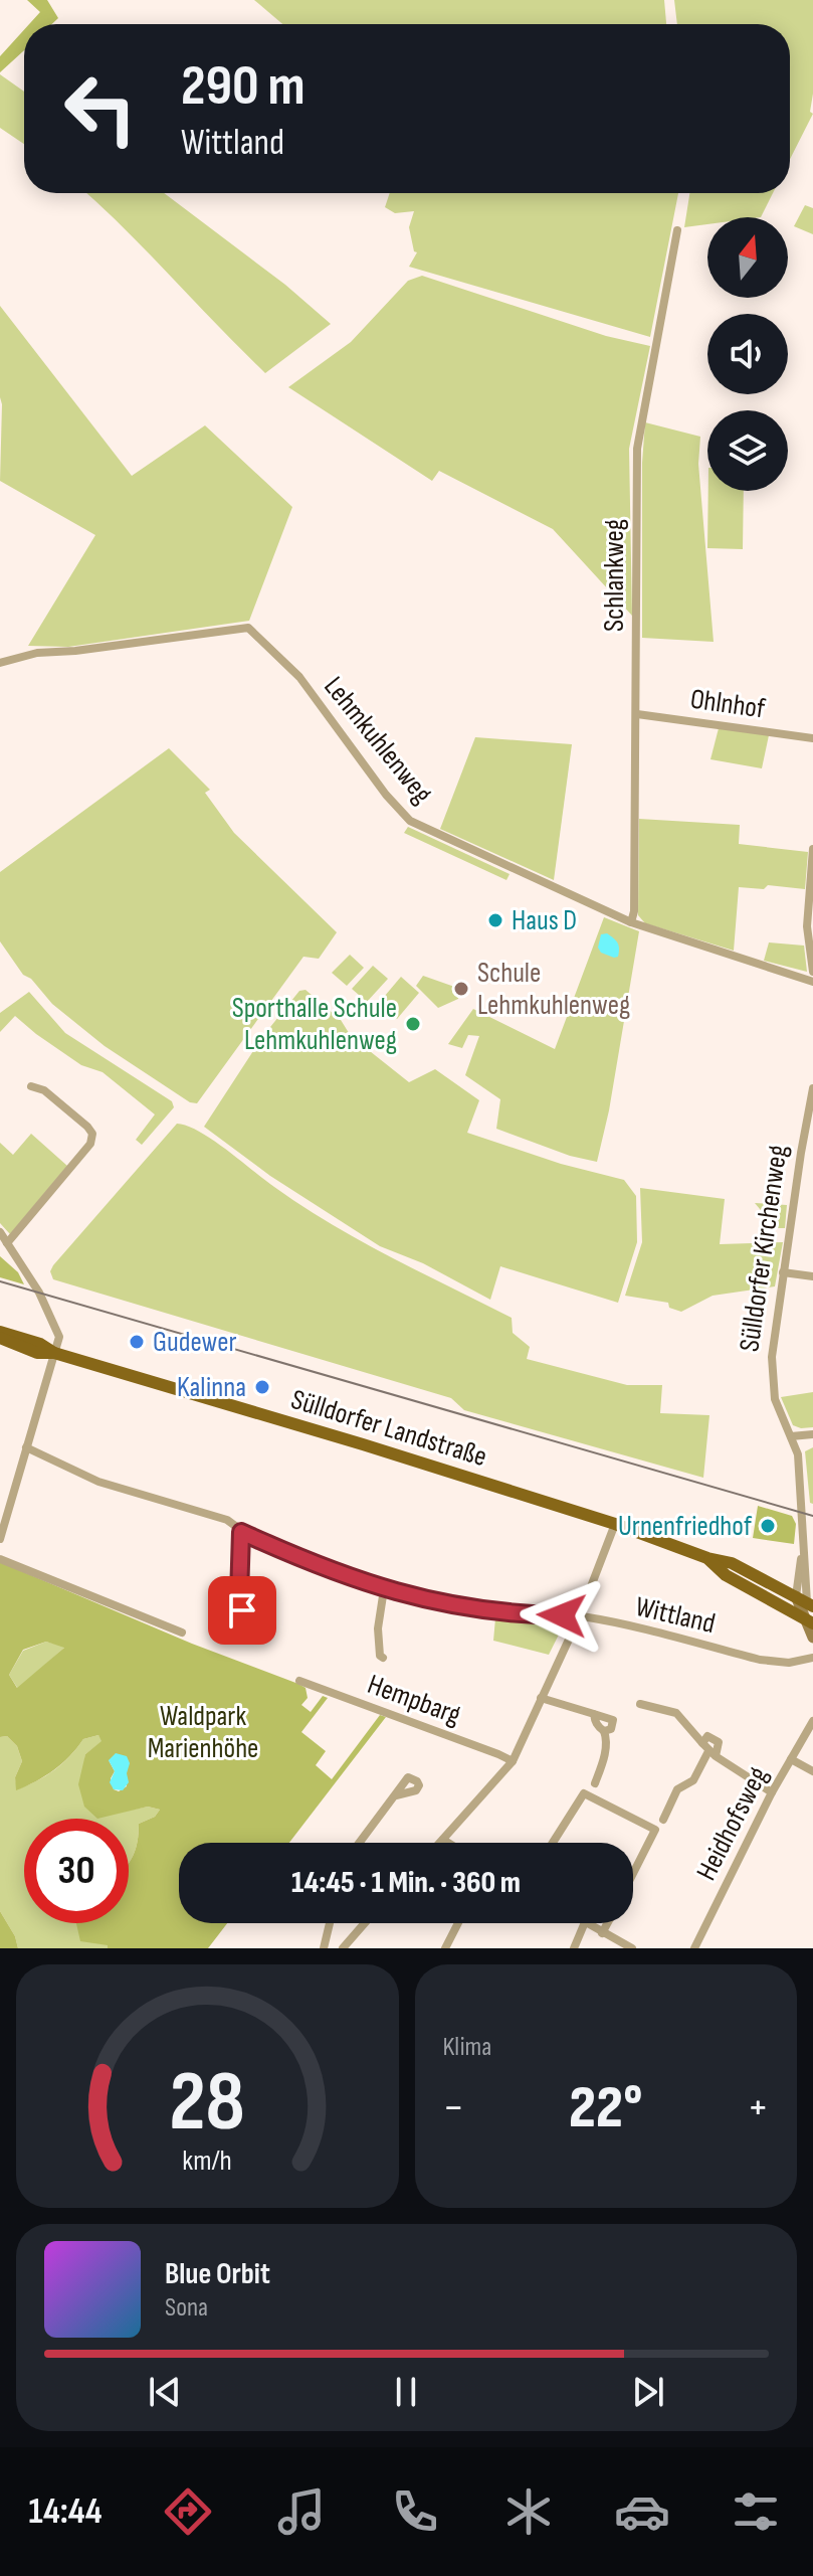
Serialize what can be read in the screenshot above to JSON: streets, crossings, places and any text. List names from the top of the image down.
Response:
{
  "streets": {
    "main road": ["Sülldorfer Landstraße"],
    "street": [
      "Schlankweg",
      "Ohlnhof",
      "Lehmkuhlenweg",
      "Sülldorfer Kirchenweg",
      "Wittland",
      "Hempbarg",
      "Heidhofsweg"
    ]
  },
  "crossings": [
    ["Schlankweg", "Ohlnhof"],
    ["Schlankweg", "Lehmkuhlenweg"],
    ["Sülldorfer Kirchenweg", "Sülldorfer Landstraße"]
  ],
  "parks": ["Waldpark Marienhöhe"],
  "places": [
    "Haus D",
    "Schule Lehmkuhlenweg",
    "Sporthalle Schule Lehmkuhlenweg",
    "Gudewer",
    "Kalinna",
    "Urnenfriedhof"
  ],
  "north": "top",
  "page": {
    "turn": ["290 m", "Wittland"],
    "limit": "30",
    "trip": "14:45 · 1 Min. · 360 m",
    "tile": "Klima",
    "heat": ["−", "22°", "+"],
    "song": ["Blue Orbit", "Sona"],
    "tabs": "14:44",
    "gauge": ["28", "km/h"]
  }
}
